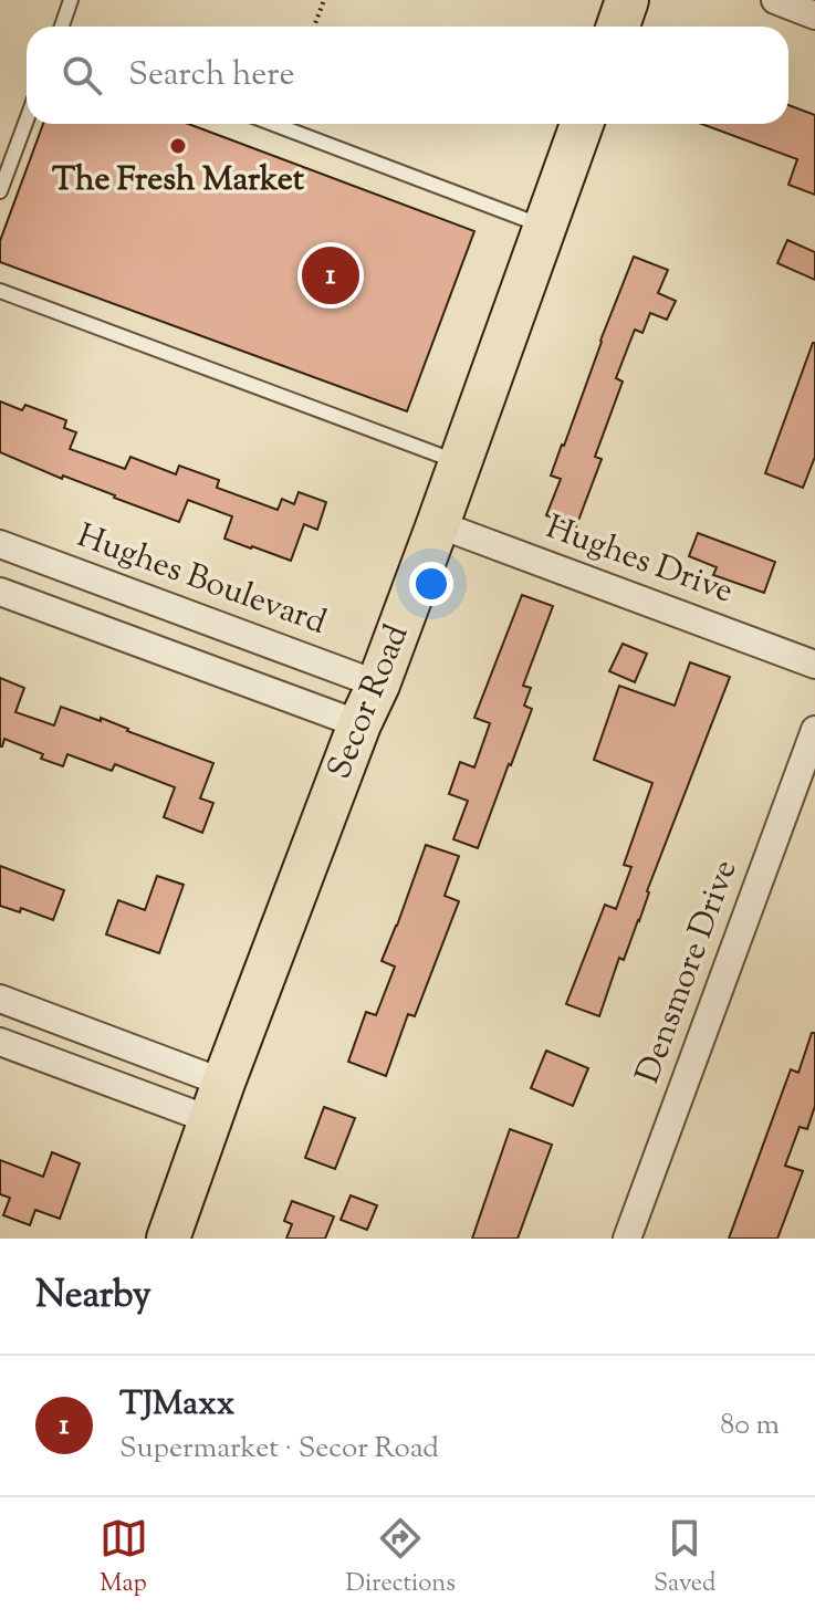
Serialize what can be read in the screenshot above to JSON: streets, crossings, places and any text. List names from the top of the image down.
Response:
{
  "streets": {
    "main road": ["Secor Road"],
    "street": ["Hughes Drive", "Hughes Boulevard", "Densmore Drive"]
  },
  "crossings": [
    ["Hughes Drive", "Secor Road"],
    ["Hughes Boulevard", "Secor Road"]
  ],
  "places": ["The Fresh Market"],
  "page": {
    "search": "Search here",
    "pins": "1",
    "heading": "Nearby",
    "list": [
      {
        "mark": "1",
        "name": "TJMaxx",
        "note": "Supermarket · Secor Road",
        "value": "80 m"
      }
    ],
    "nav": ["Map", "Directions", "Saved"]
  }
}
